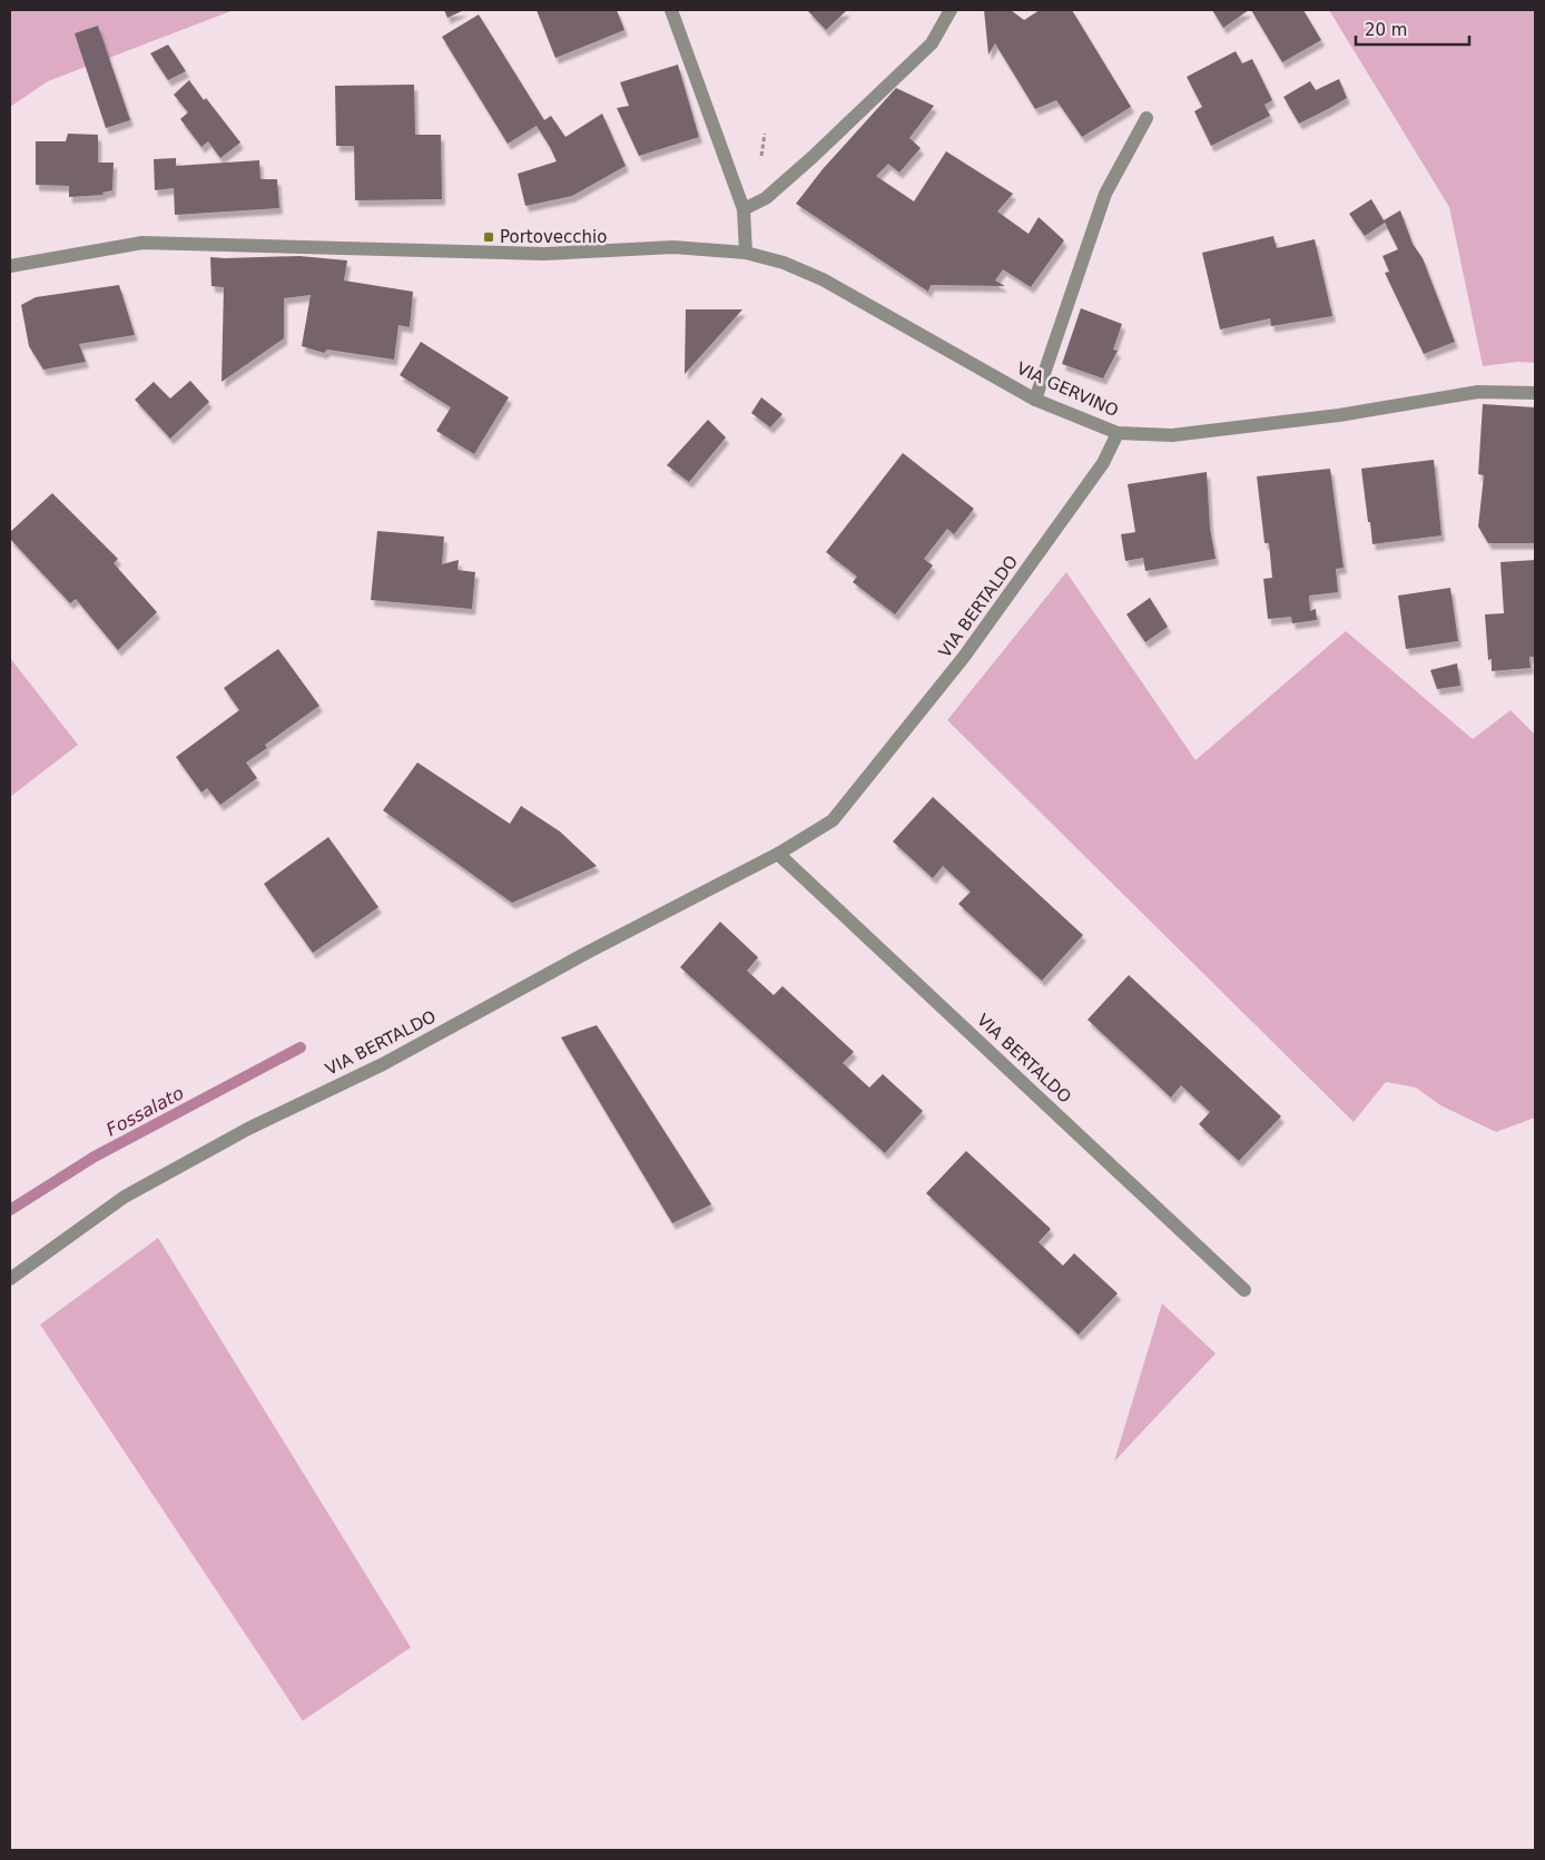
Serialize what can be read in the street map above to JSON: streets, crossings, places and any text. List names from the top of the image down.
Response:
{
  "streets": {
    "street": ["VIA GERVINO", "VIA BERTALDO"]
  },
  "crossings": [
    ["VIA GERVINO", "VIA BERTALDO"]
  ],
  "water": ["Fossalato"],
  "places": {
    "transit": ["Portovecchio"]
  },
  "scale_bar": "20 m"
}
